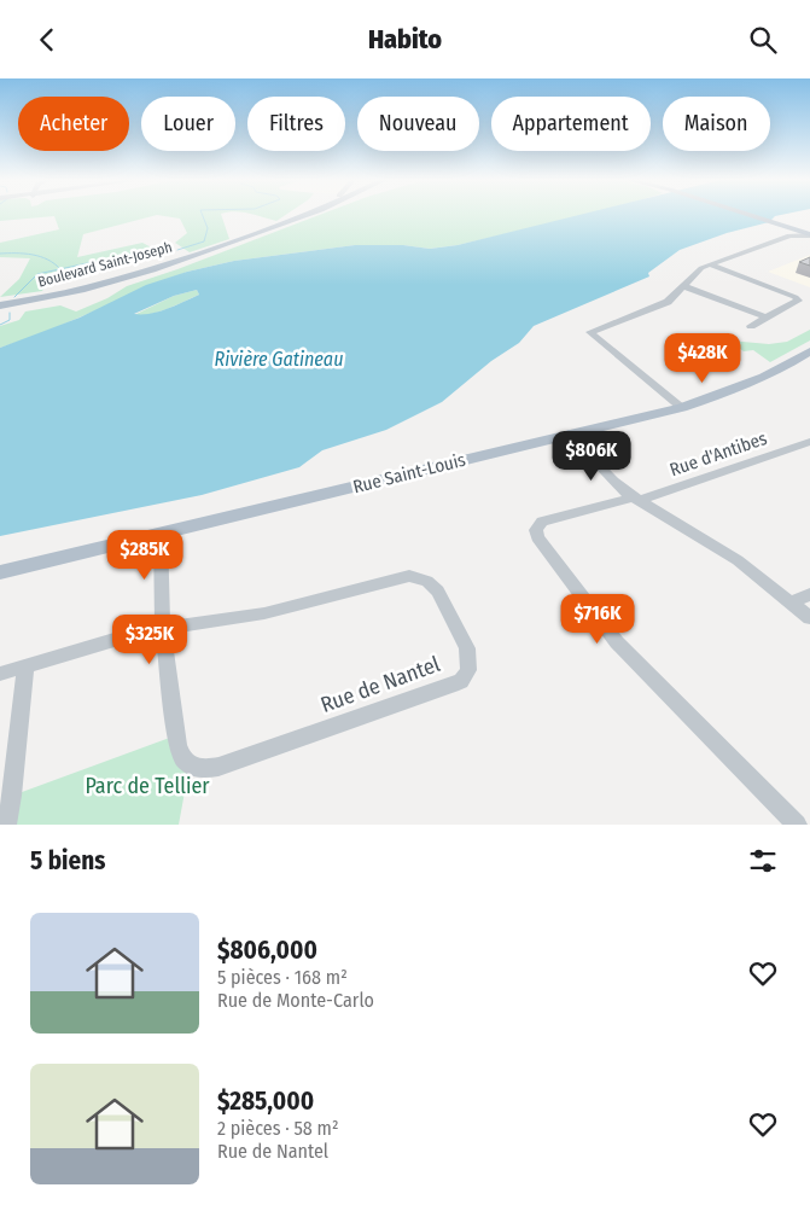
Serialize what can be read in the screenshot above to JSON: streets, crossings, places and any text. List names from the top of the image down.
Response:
{
  "streets": {
    "main road": ["Boulevard Saint-Joseph", "Rue Saint-Louis"],
    "street": ["Rue d'Antibes", "Rue de Nantel"]
  },
  "crossings": [
    ["Rue Saint-Louis", "Rue de Nantel"]
  ],
  "water": ["Rivière Gatineau"],
  "parks": ["Parc de Tellier"],
  "page": {
    "header": "Habito",
    "chip": [
      "Acheter",
      "Louer",
      "Filtres",
      "Nouveau",
      "Appartement",
      "Maison"
    ],
    "price": [
      "$428K",
      "$806K",
      "$285K",
      "$716K",
      "$325K"
    ],
    "heading": "5 biens",
    "list": [
      {
        "name": "$806,000",
        "note": "5 pièces · 168 m² · Rue de Monte-Carlo"
      },
      {
        "name": "$285,000",
        "note": "2 pièces · 58 m² · Rue de Nantel"
      }
    ]
  }
}
